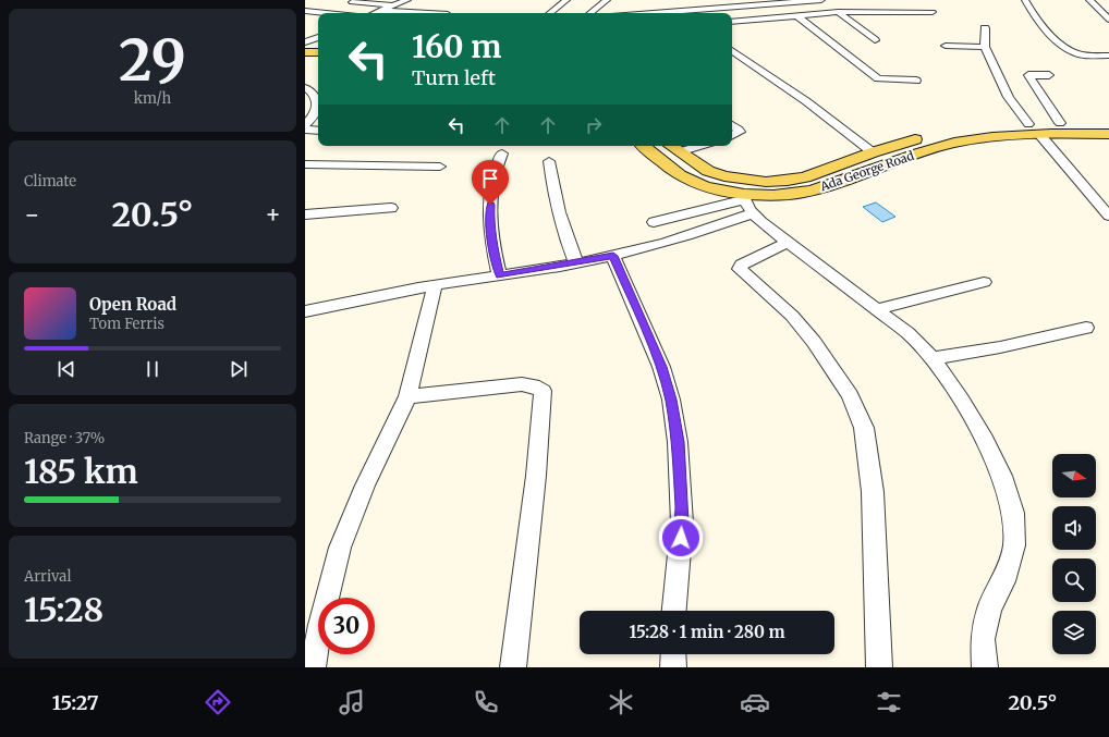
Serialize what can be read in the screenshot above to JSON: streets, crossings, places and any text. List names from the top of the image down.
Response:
{
  "streets": {
    "main road": ["Ada George Road"]
  },
  "north": "right",
  "page": {
    "tile": [
      ["29", "km/h"],
      "Climate",
      ["Range · 37%", "185 km"],
      ["Arrival", "15:28"]
    ],
    "turn": ["160 m", "Turn left"],
    "heat": ["−", "20.5°", "+"],
    "song": ["Open Road", "Tom Ferris"],
    "limit": "30",
    "trip": "15:28 · 1 min · 280 m",
    "tabs": ["15:27", "20.5°"]
  }
}
